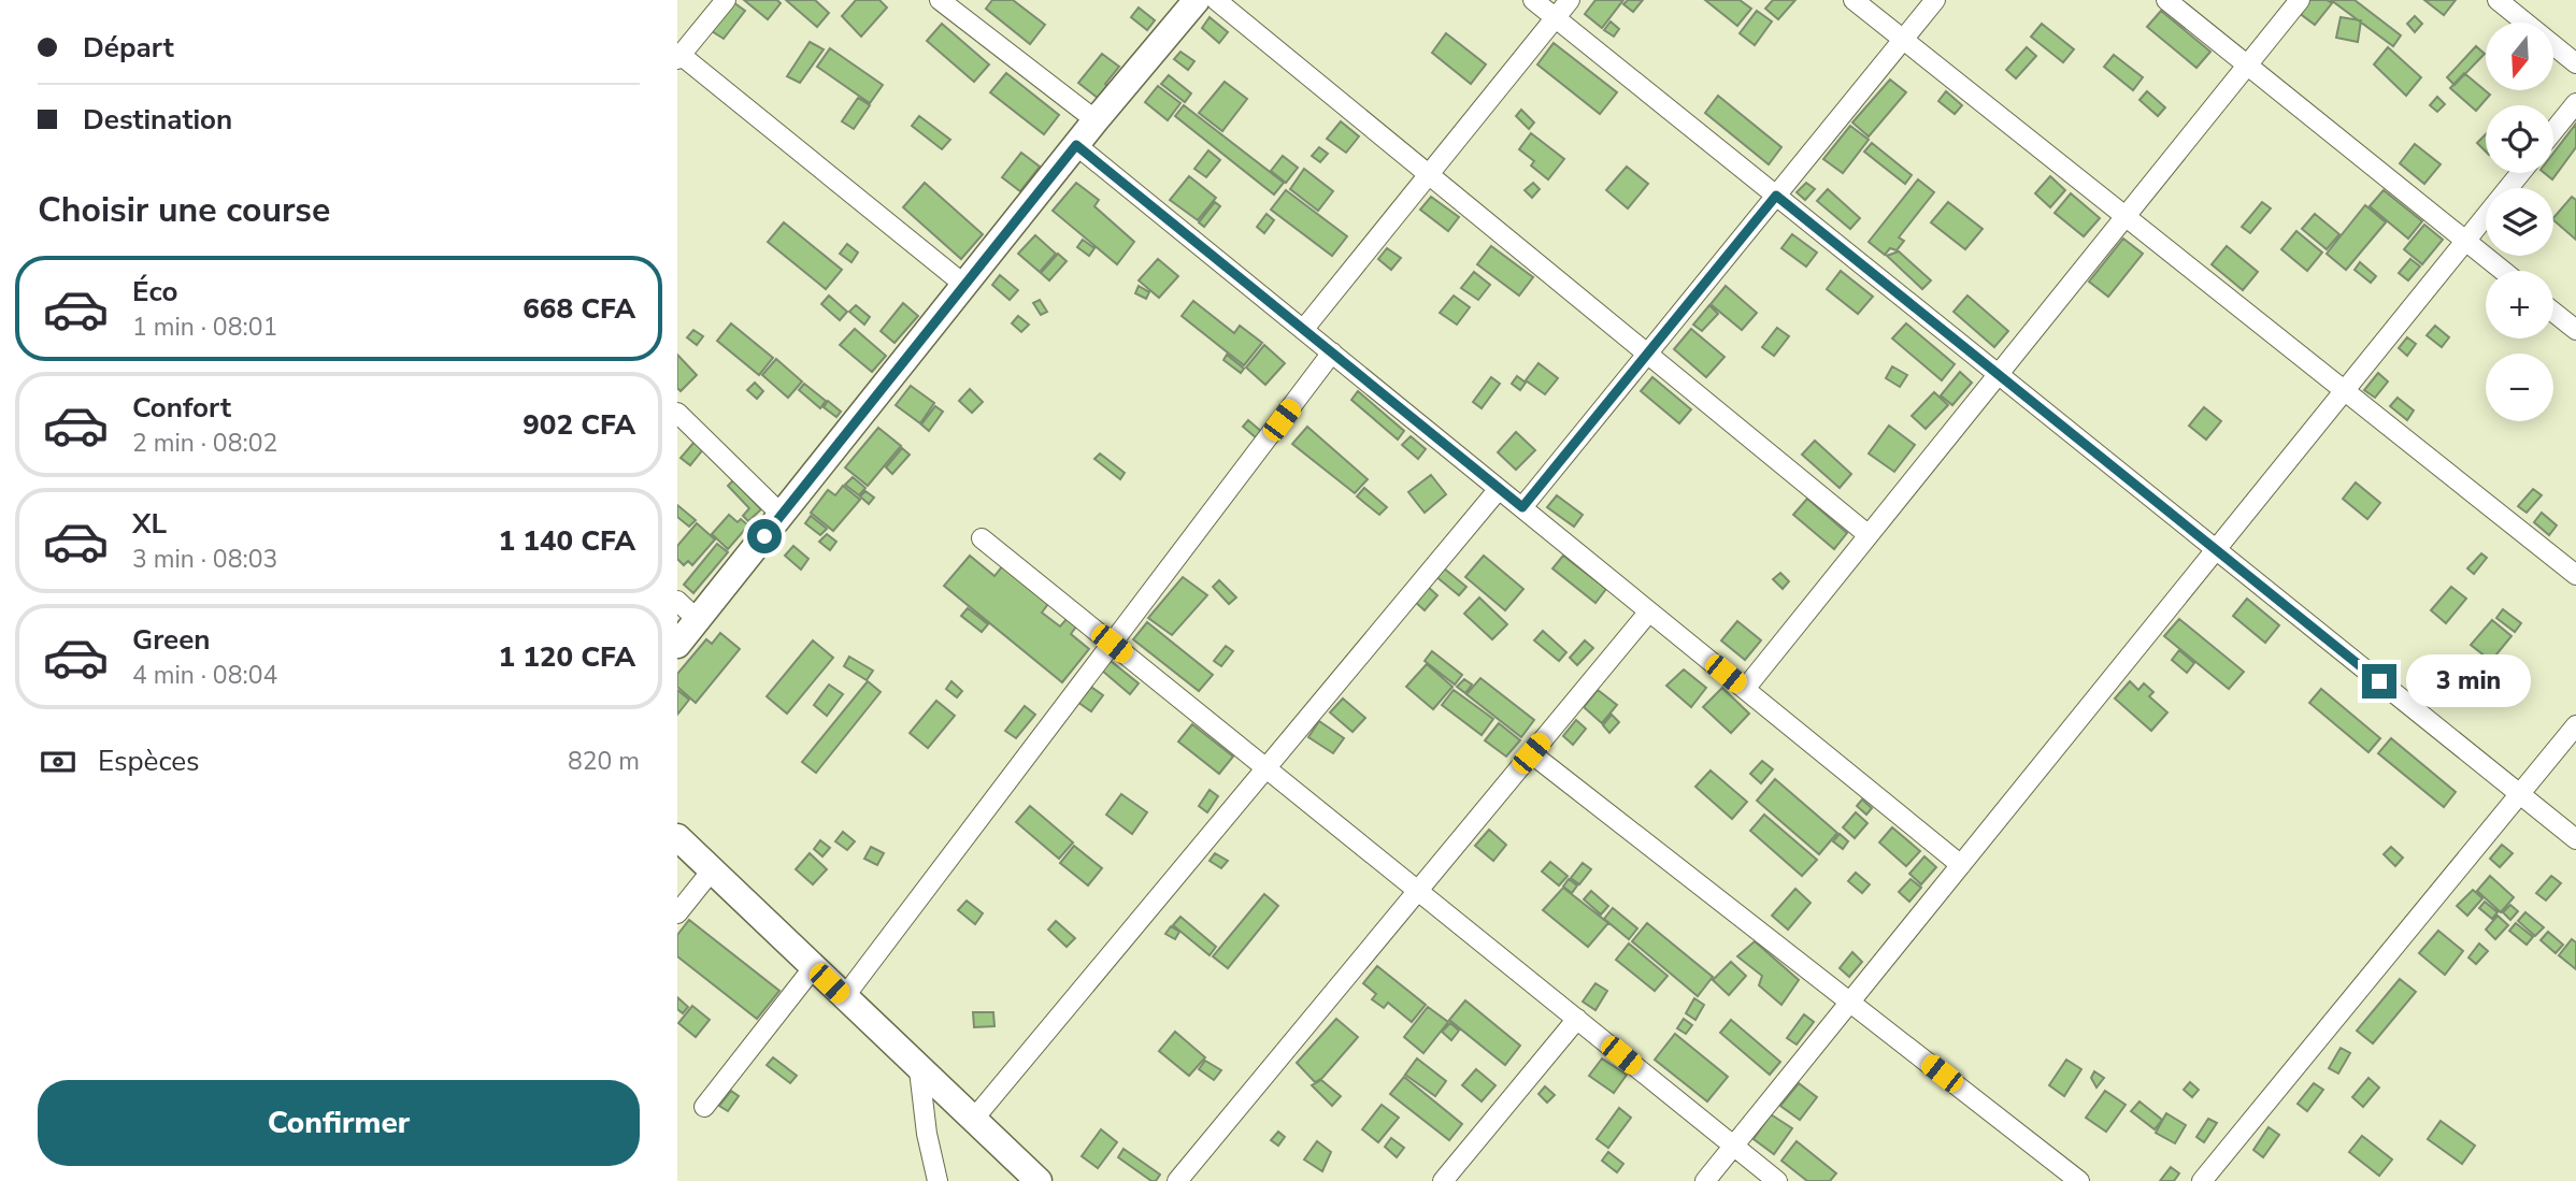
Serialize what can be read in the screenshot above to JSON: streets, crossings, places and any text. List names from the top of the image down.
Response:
{
  "north": "bottom",
  "page": {
    "banner": ["Départ", "Destination"],
    "map_buttons": ["+", "−"],
    "heading": "Choisir une course",
    "list": [
      {
        "name": "Éco",
        "note": "1 min · 08:01",
        "value": "668 CFA"
      },
      {
        "name": "Confort",
        "note": "2 min · 08:02",
        "value": "902 CFA"
      },
      {
        "name": "XL",
        "note": "3 min · 08:03",
        "value": "1 140 CFA"
      },
      {
        "name": "Green",
        "note": "4 min · 08:04",
        "value": "1 120 CFA"
      }
    ],
    "bubble": "3 min",
    "pay": ["Espèces", "820 m"],
    "buttons": "Confirmer"
  }
}
